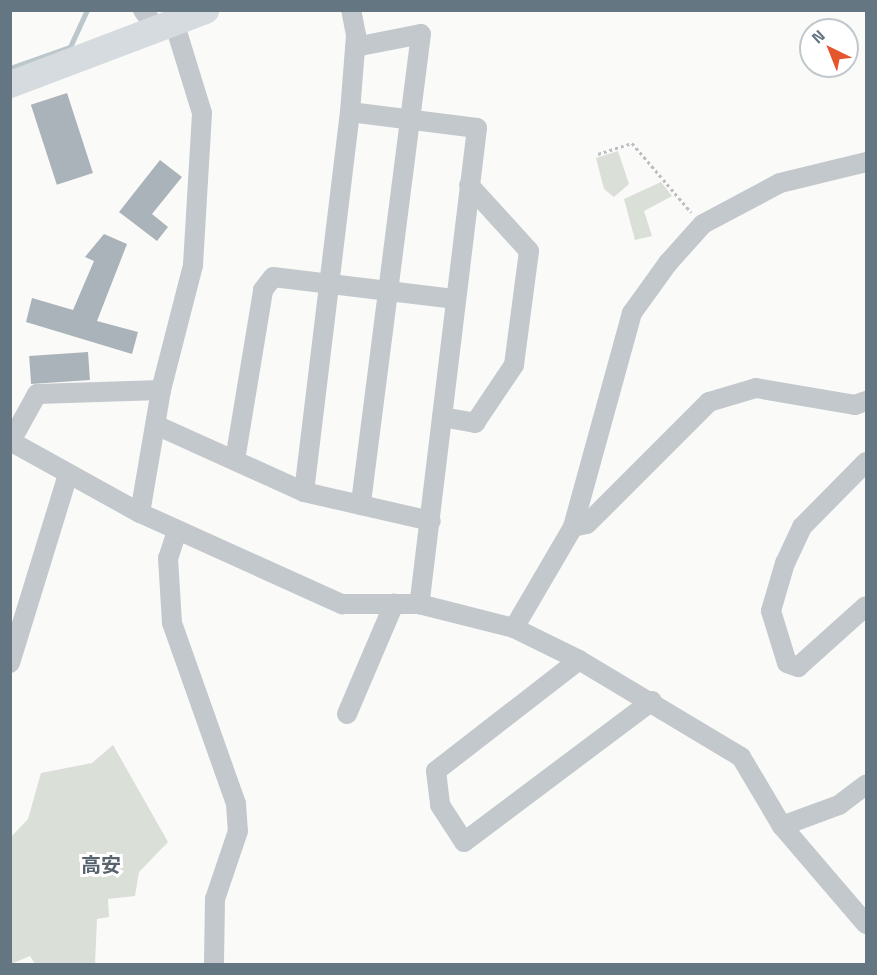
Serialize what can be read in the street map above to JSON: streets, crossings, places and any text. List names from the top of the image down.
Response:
{
  "districts": ["高安"],
  "north": "top left"
}
